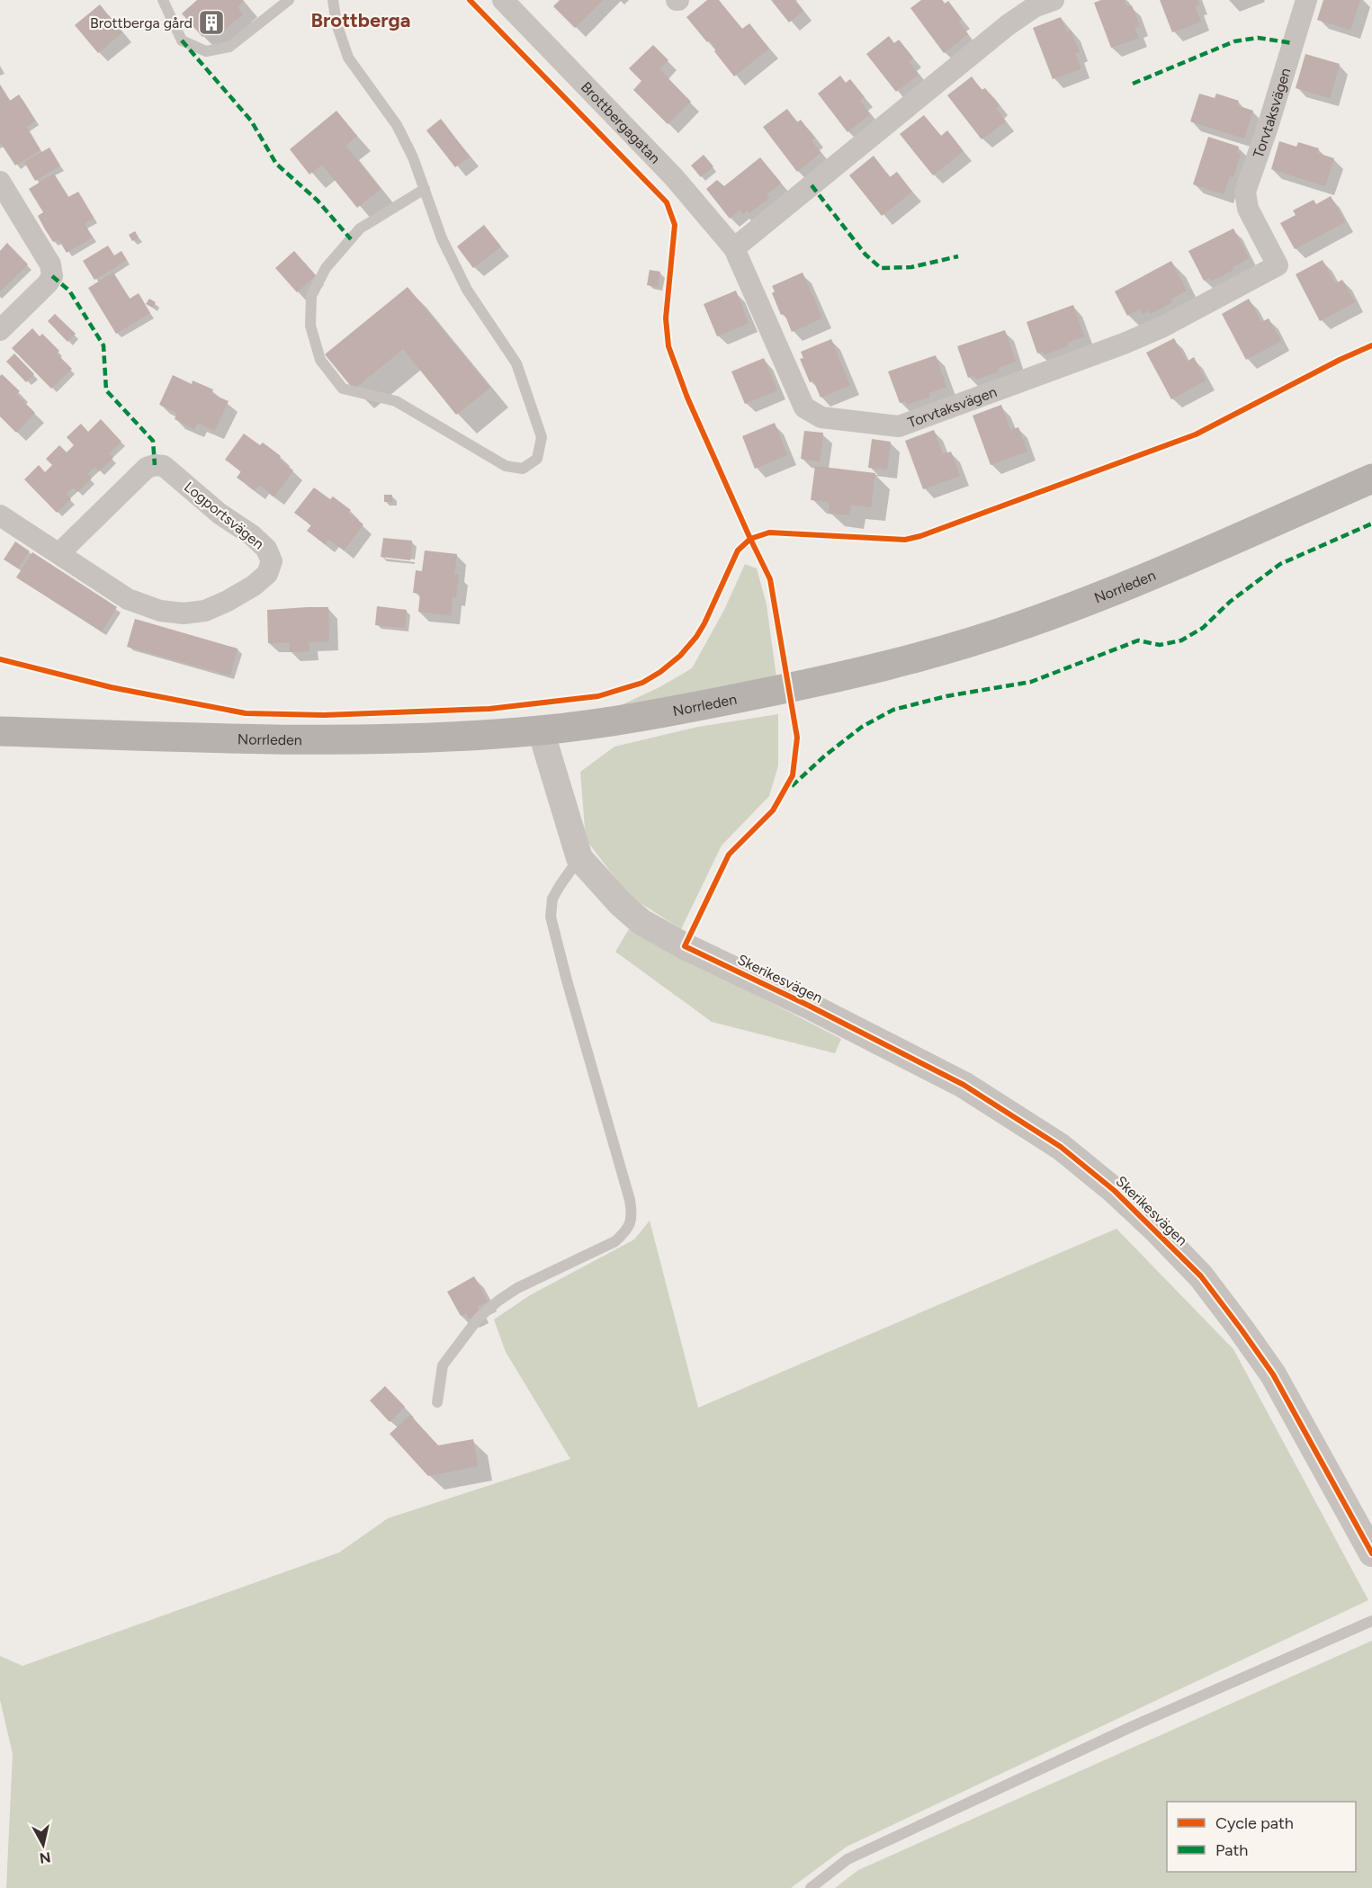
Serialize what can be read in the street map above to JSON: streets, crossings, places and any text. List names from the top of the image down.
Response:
{
  "streets": {
    "main road": ["Norrleden"],
    "street": [
      "Torvtaksvägen",
      "Brottbergagatan",
      "Logportsvägen",
      "Skerikesvägen"
    ]
  },
  "crossings": [
    ["Torvtaksvägen", "Brottbergagatan"],
    ["Norrleden", "Skerikesvägen"]
  ],
  "districts": ["Brottberga"],
  "places": {
    "building": ["Brottberga gård"]
  },
  "legend": ["Cycle path", "Path"],
  "north": "bottom"
}
